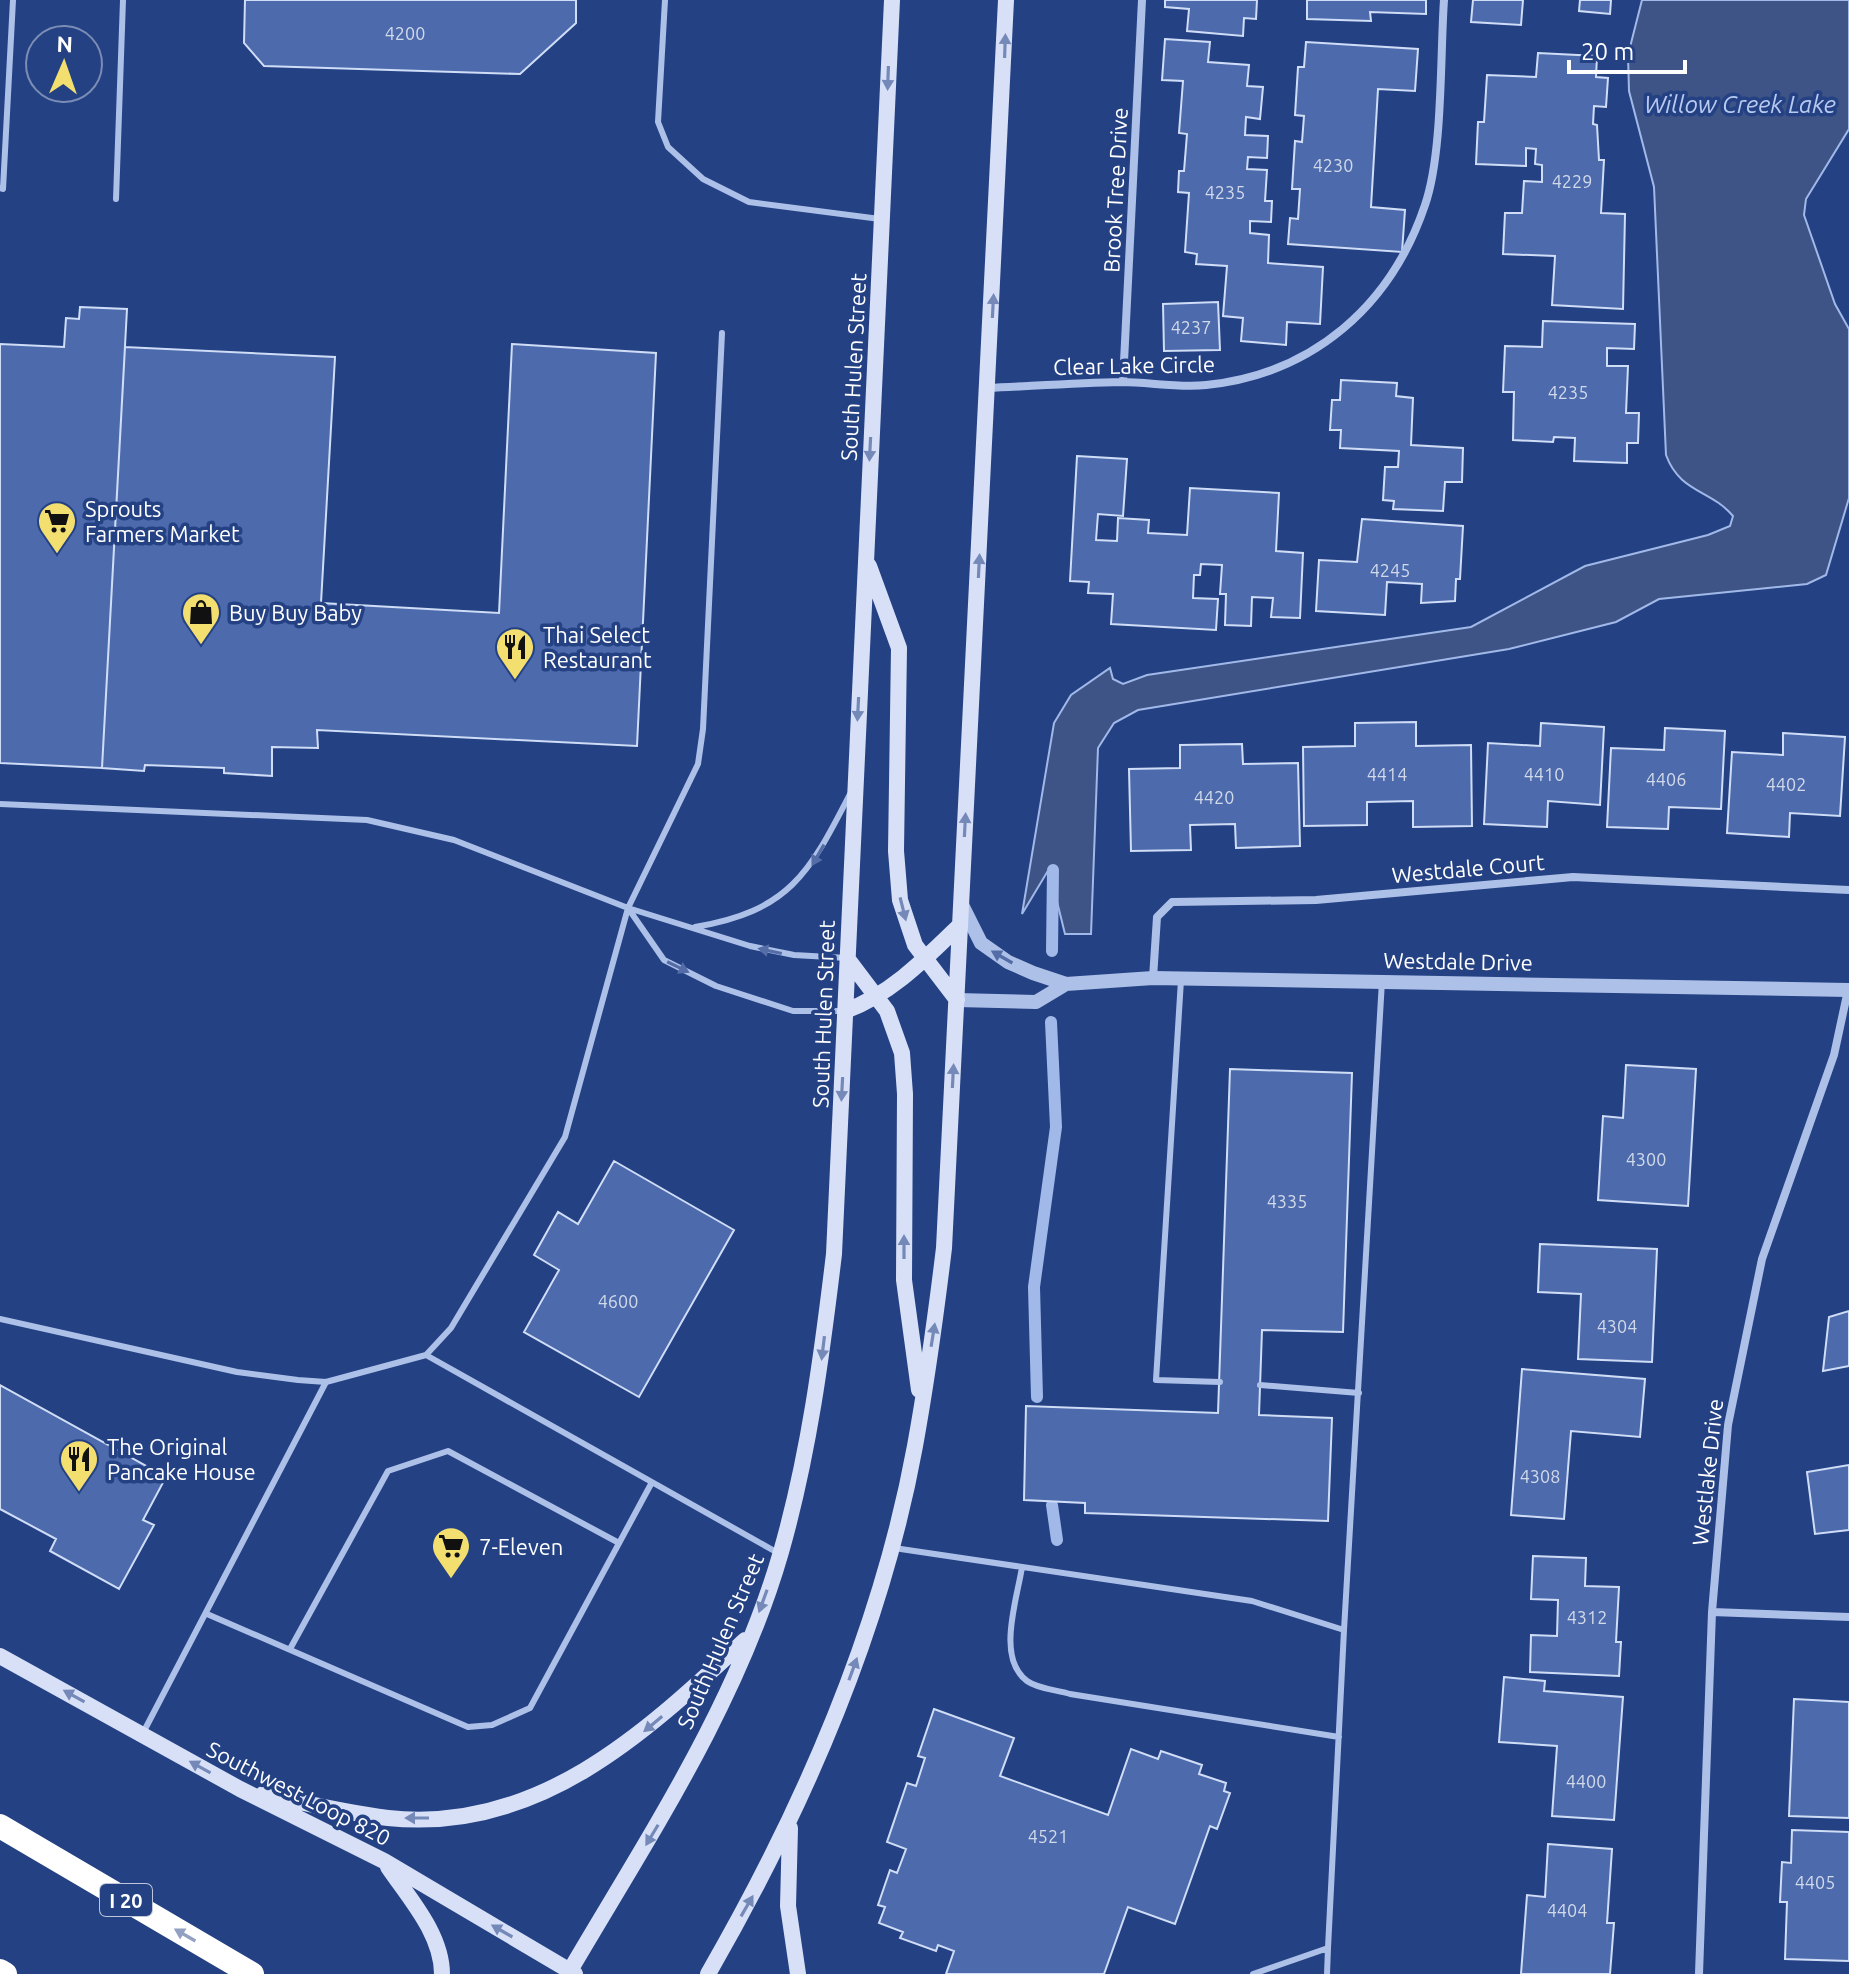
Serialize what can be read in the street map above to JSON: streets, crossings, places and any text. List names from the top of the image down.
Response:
{
  "streets": {
    "highway": ["I 20"],
    "main road": ["South Hulen Street", "Southwest Loop 820"],
    "street": [
      "Brook Tree Drive",
      "Clear Lake Circle",
      "Westdale Court",
      "Westdale Drive",
      "Westlake Drive"
    ]
  },
  "crossings": [
    ["Brook Tree Drive", "Clear Lake Circle"],
    ["South Hulen Street", "Southwest Loop 820"],
    ["Westdale Court", "Westdale Drive"],
    ["Westdale Drive", "Westlake Drive"]
  ],
  "one_way": ["Southwest Loop 820"],
  "water": ["Willow Creek Lake"],
  "places": {
    "supermarket": ["Sprouts Farmers Market", "7-Eleven"],
    "shop": ["Buy Buy Baby"],
    "restaurant": ["Thai Select Restaurant", "The Original Pancake House"]
  },
  "house_numbers": [
    "4200",
    "4230",
    "4229",
    "4235",
    "4237",
    "4235",
    "4245",
    "4414",
    "4410",
    "4406",
    "4402",
    "4420",
    "4300",
    "4335",
    "4600",
    "4304",
    "4308",
    "4312",
    "4400",
    "4521",
    "4405",
    "4404"
  ],
  "scale_bar": "20 m",
  "north": "top"
}
